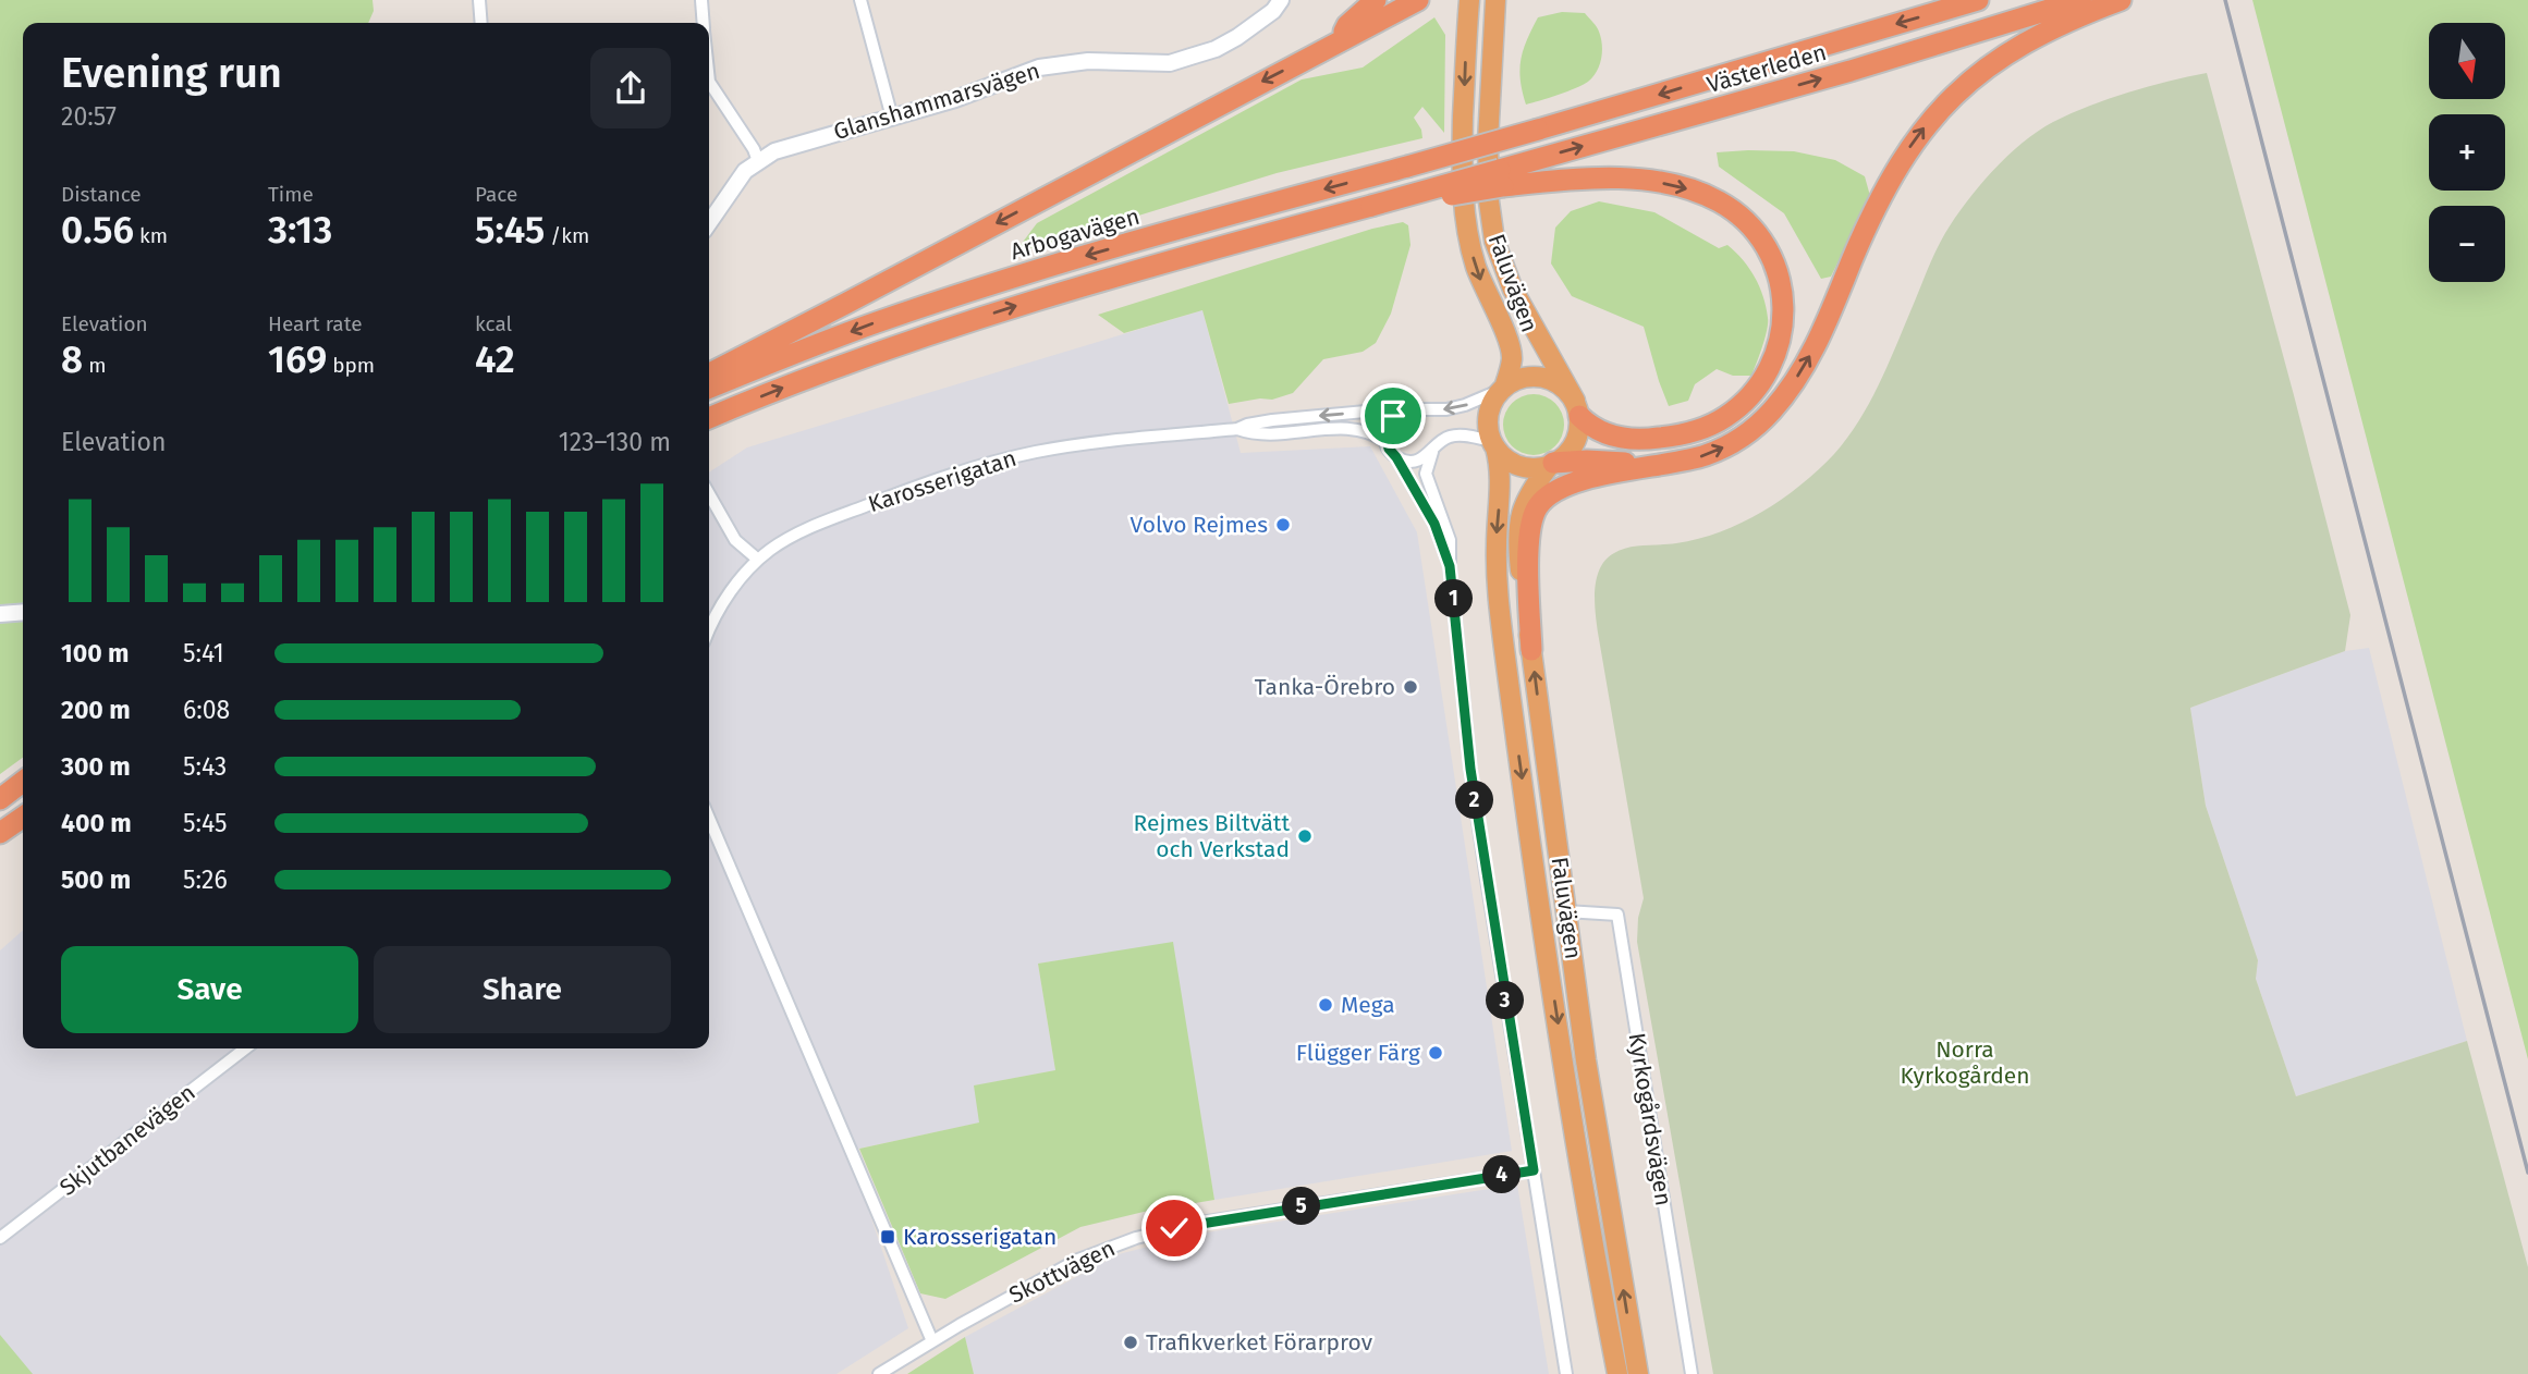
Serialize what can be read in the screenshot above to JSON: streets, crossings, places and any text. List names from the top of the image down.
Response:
{
  "streets": {
    "highway": ["Västerleden", "Arbogavägen", "Faluvägen"],
    "street": [
      "Glanshammarsvägen",
      "Karosserigatan",
      "Kyrkogårdsvägen",
      "Skjutbanevägen",
      "Skottvägen"
    ]
  },
  "crossings": [
    ["Västerleden", "Arbogavägen"],
    ["Västerleden", "Faluvägen"],
    ["Arbogavägen", "Faluvägen"],
    ["Faluvägen", "Karosserigatan"],
    ["Faluvägen", "Kyrkogårdsvägen"]
  ],
  "parks": ["Norra Kyrkogården"],
  "places": {
    "other": [
      "Volvo Rejmes",
      "Tanka-Örebro",
      "Rejmes Biltvätt och Verkstad",
      "Mega",
      "Flügger Färg",
      "Trafikverket Förarprov"
    ],
    "transit": ["Karosserigatan"]
  },
  "north": "bottom",
  "page": {
    "map_buttons": ["+", "−"],
    "heading": ["Evening run", "20:57"],
    "stats": [
      ["Distance", "0.56 km"],
      ["Time", "3:13"],
      ["Pace", "5:45 /km"],
      ["Elevation", "8 m"],
      ["Heart rate", "169 bpm"],
      ["kcal", "42"]
    ],
    "chart": ["Elevation", "123–130 m"],
    "pins": [
      "1",
      "2",
      "3",
      "4",
      "5"
    ],
    "list": [
      {
        "name": "100 m",
        "note": "5:41"
      },
      {
        "name": "200 m",
        "note": "6:08"
      },
      {
        "name": "300 m",
        "note": "5:43"
      },
      {
        "name": "400 m",
        "note": "5:45"
      },
      {
        "name": "500 m",
        "note": "5:26"
      }
    ],
    "buttons": ["Save", "Share"]
  }
}
